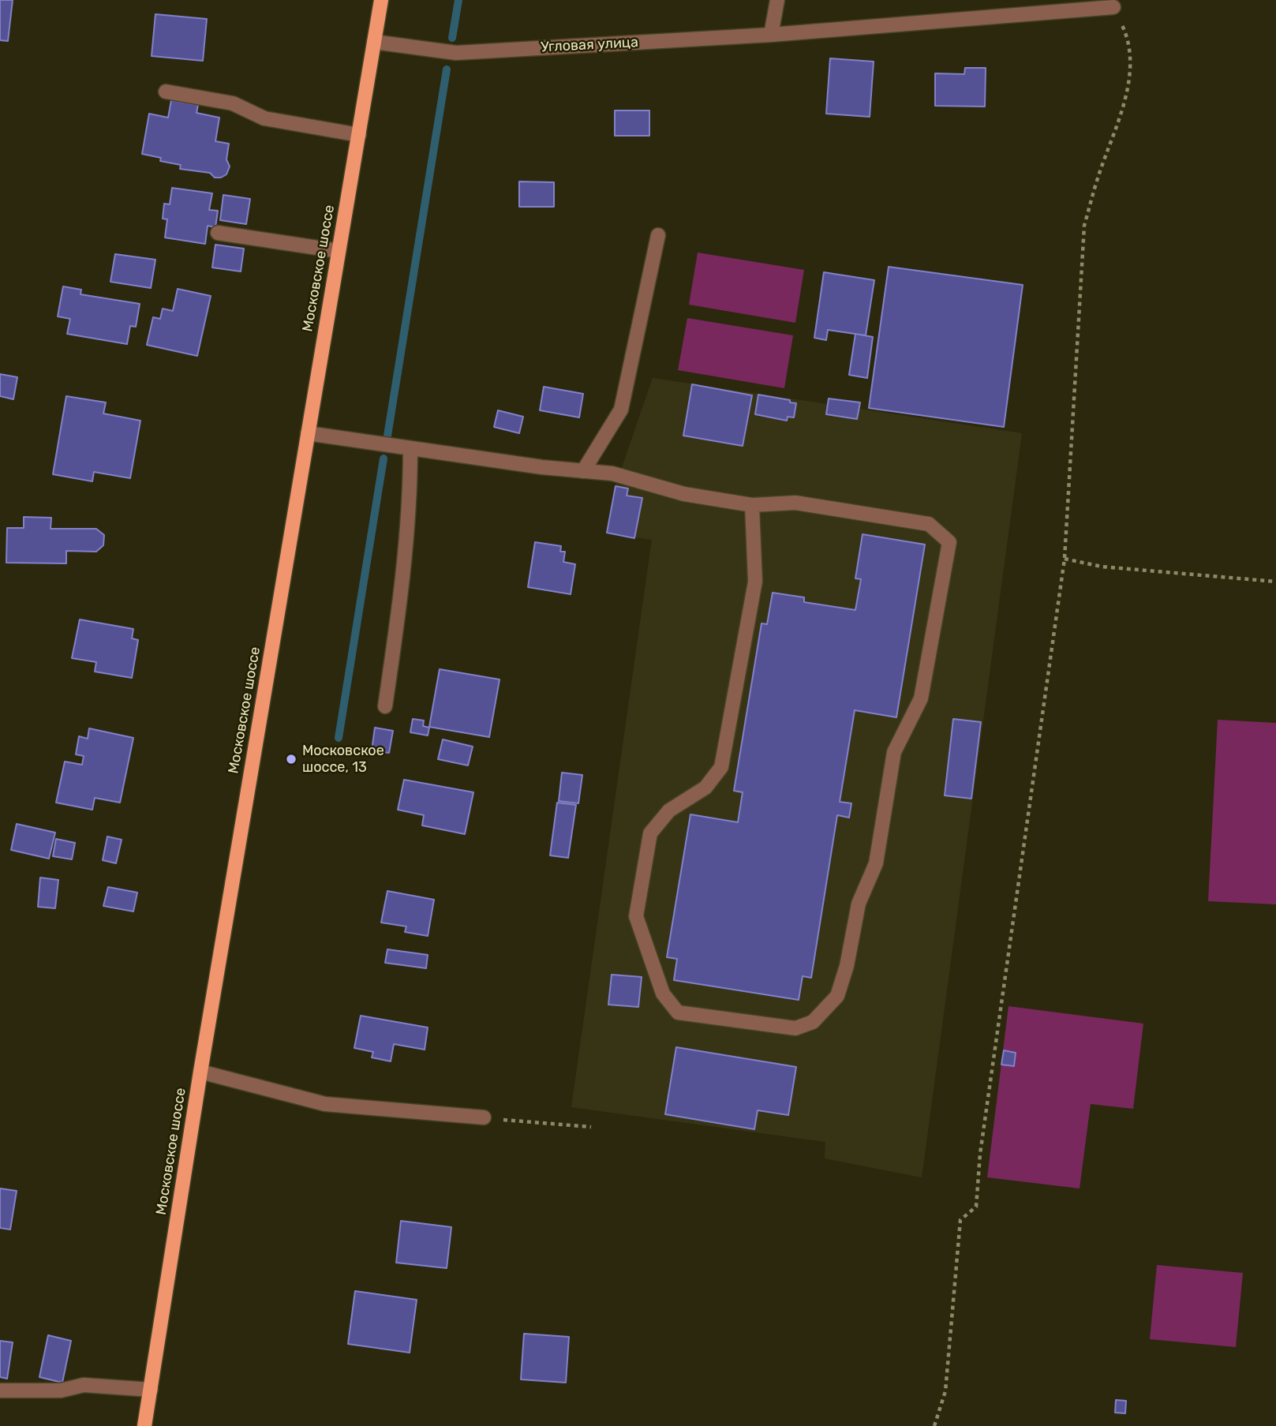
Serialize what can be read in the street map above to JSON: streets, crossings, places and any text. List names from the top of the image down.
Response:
{
  "streets": {
    "main road": ["Московское шоссе"],
    "street": ["Угловая улица"]
  },
  "crossings": [
    ["Угловая улица", "Московское шоссе"]
  ],
  "places": ["Московское шоссе, 13"]
}
